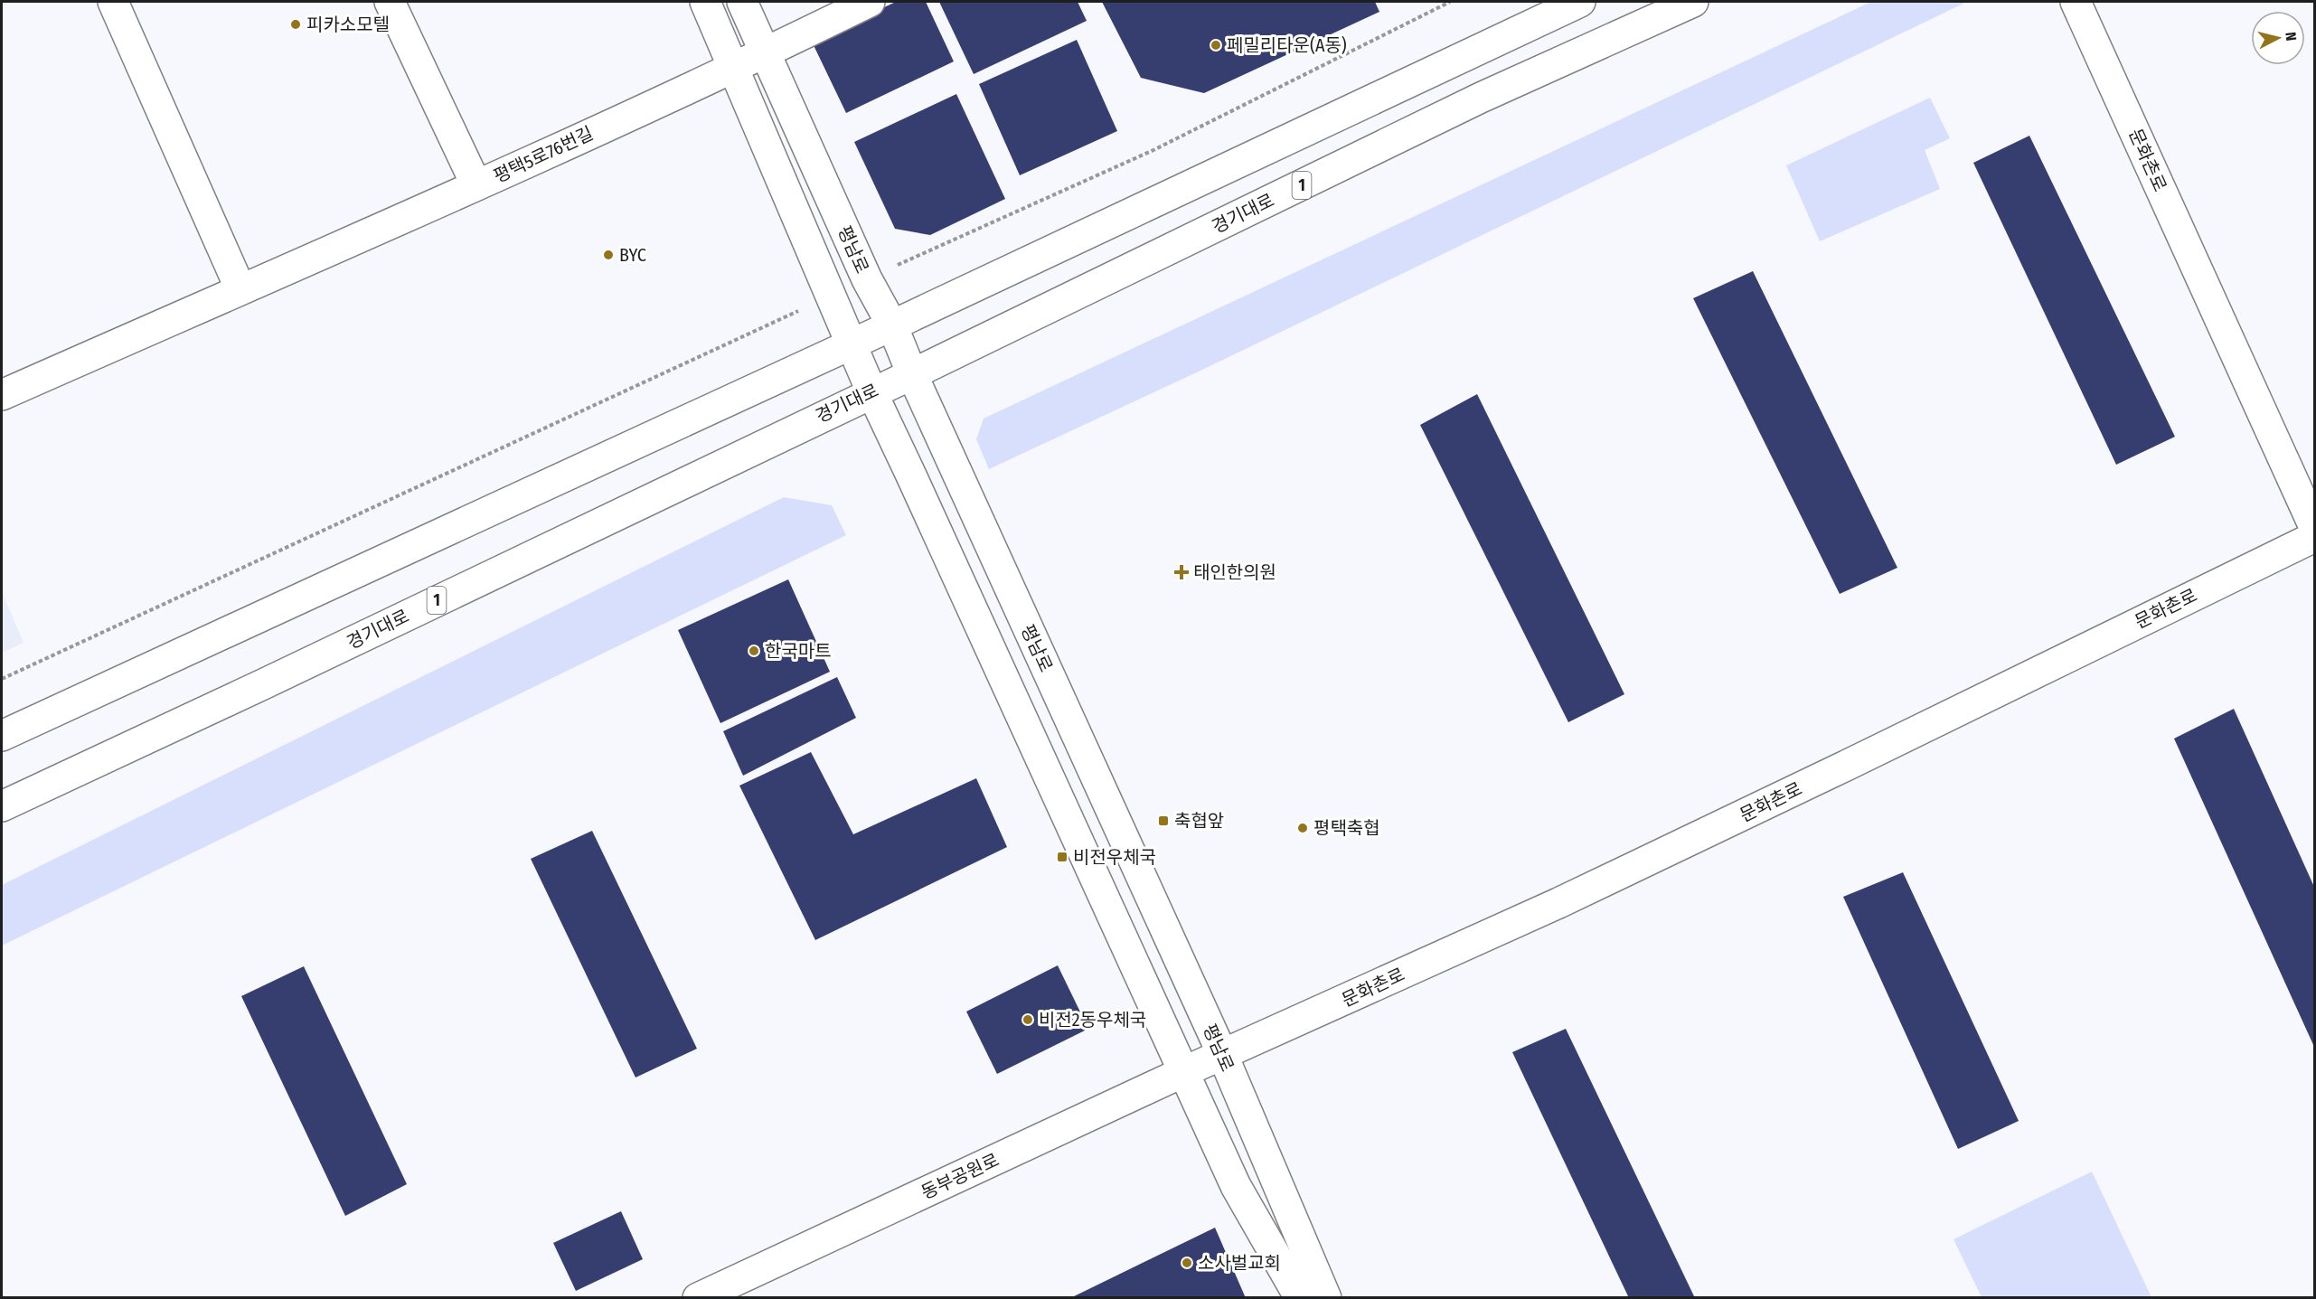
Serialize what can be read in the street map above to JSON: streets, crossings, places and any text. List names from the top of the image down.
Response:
{
  "streets": {
    "street": [
      "평택5로76번길",
      "문화촌로",
      "1",
      "경기대로",
      "평남로",
      "동부공원로"
    ]
  },
  "crossings": [
    ["평택5로76번길", "평남로"],
    ["문화촌로", "평남로"],
    ["문화촌로", "동부공원로"],
    ["경기대로", "평남로"],
    ["평남로", "동부공원로"]
  ],
  "places": {
    "other": [
      "피카소모텔",
      "페밀리타운(A동)",
      "BYC",
      "한국마트",
      "평택축협",
      "비전2동우체국",
      "소사벌교회"
    ],
    "health": ["태인한의원"],
    "transit": ["축협앞", "비전우체국"]
  },
  "north": "right"
}
